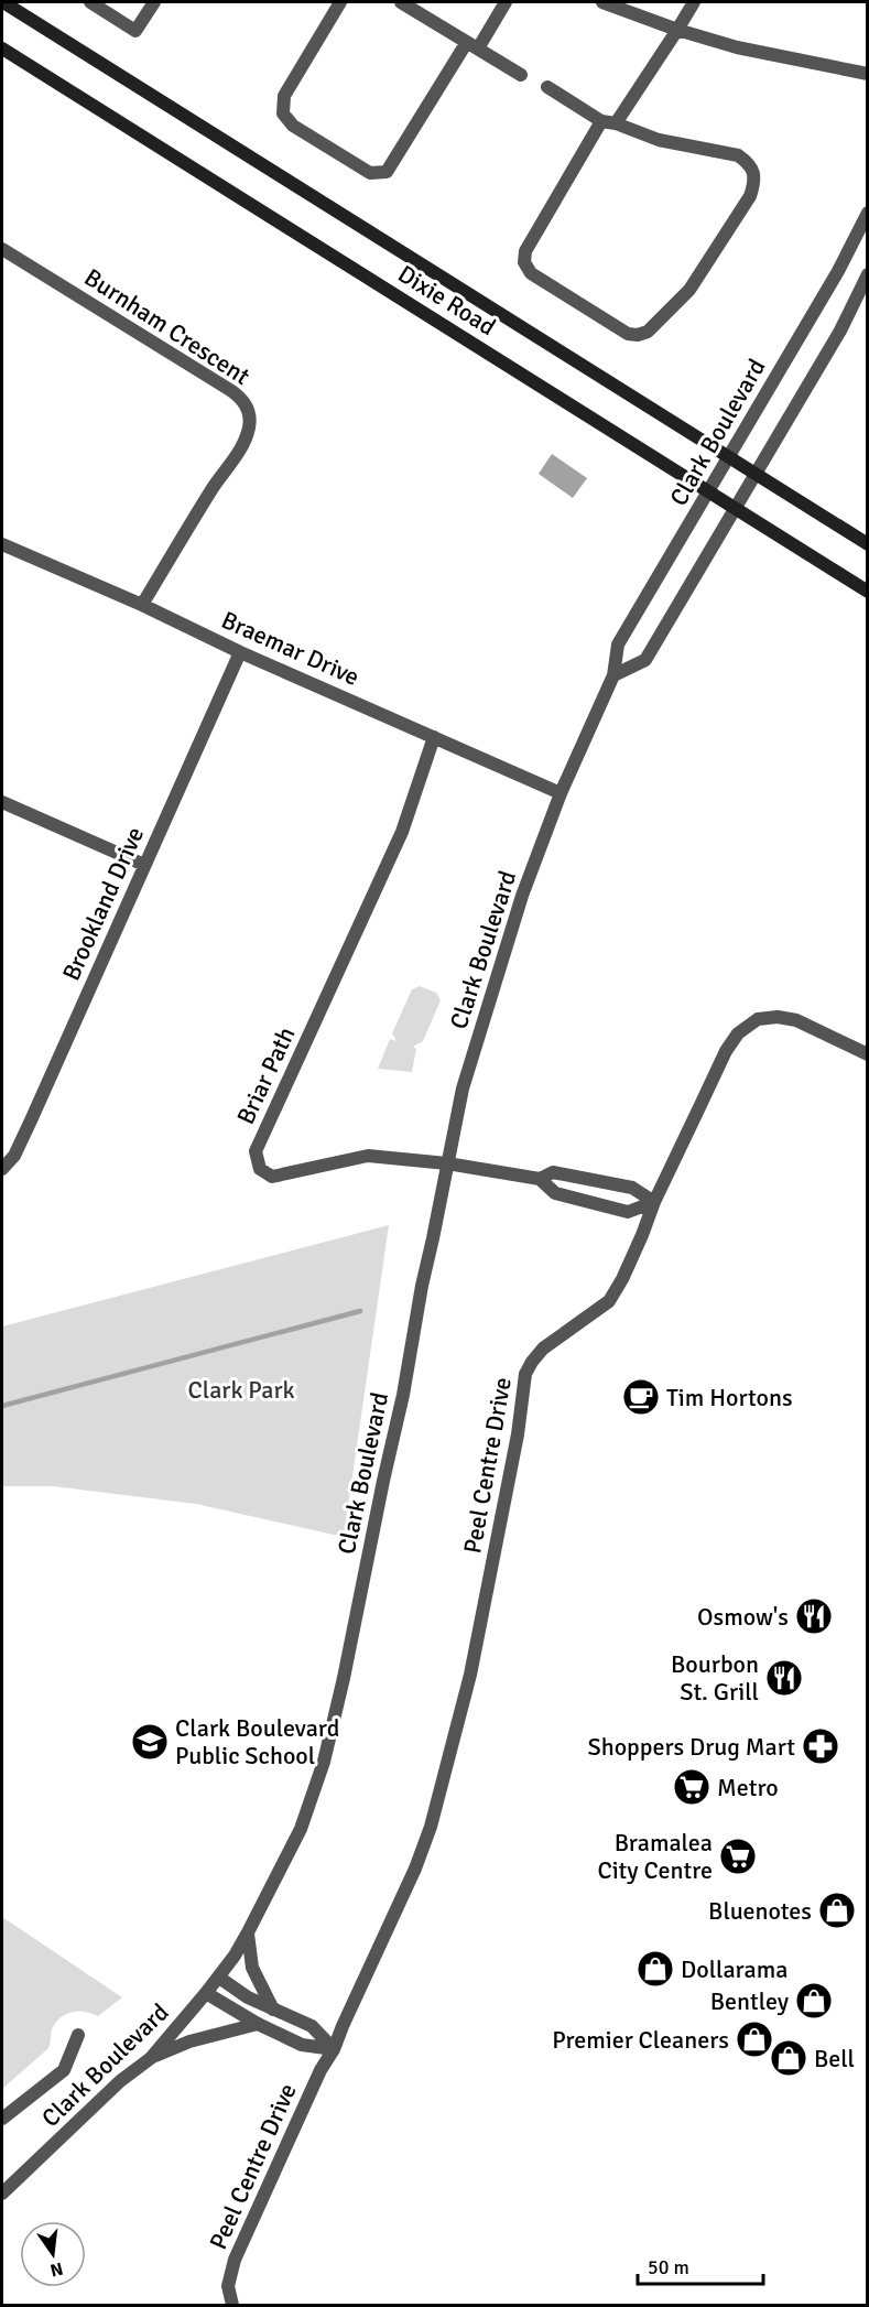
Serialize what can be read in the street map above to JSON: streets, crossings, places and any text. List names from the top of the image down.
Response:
{
  "streets": {
    "main road": ["Dixie Road"],
    "street": [
      "Burnham Crescent",
      "Clark Boulevard",
      "Braemar Drive",
      "Brookland Drive",
      "Briar Path",
      "Peel Centre Drive"
    ]
  },
  "crossings": [
    ["Dixie Road", "Clark Boulevard"],
    ["Burnham Crescent", "Braemar Drive"],
    ["Clark Boulevard", "Braemar Drive"],
    ["Clark Boulevard", "Briar Path"],
    ["Braemar Drive", "Brookland Drive"],
    ["Braemar Drive", "Briar Path"],
    ["Briar Path", "Peel Centre Drive"]
  ],
  "parks": ["Clark Park"],
  "places": {
    "cafe": ["Tim Hortons"],
    "restaurant": ["Osmow's", "Bourbon St. Grill"],
    "school or university": ["Clark Boulevard Public School"],
    "pharmacy": ["Shoppers Drug Mart"],
    "supermarket": ["Metro", "Bramalea City Centre"],
    "shop": [
      "Bluenotes",
      "Dollarama",
      "Bentley",
      "Premier Cleaners",
      "Bell"
    ]
  },
  "scale_bar": "50 m",
  "north": "bottom"
}
